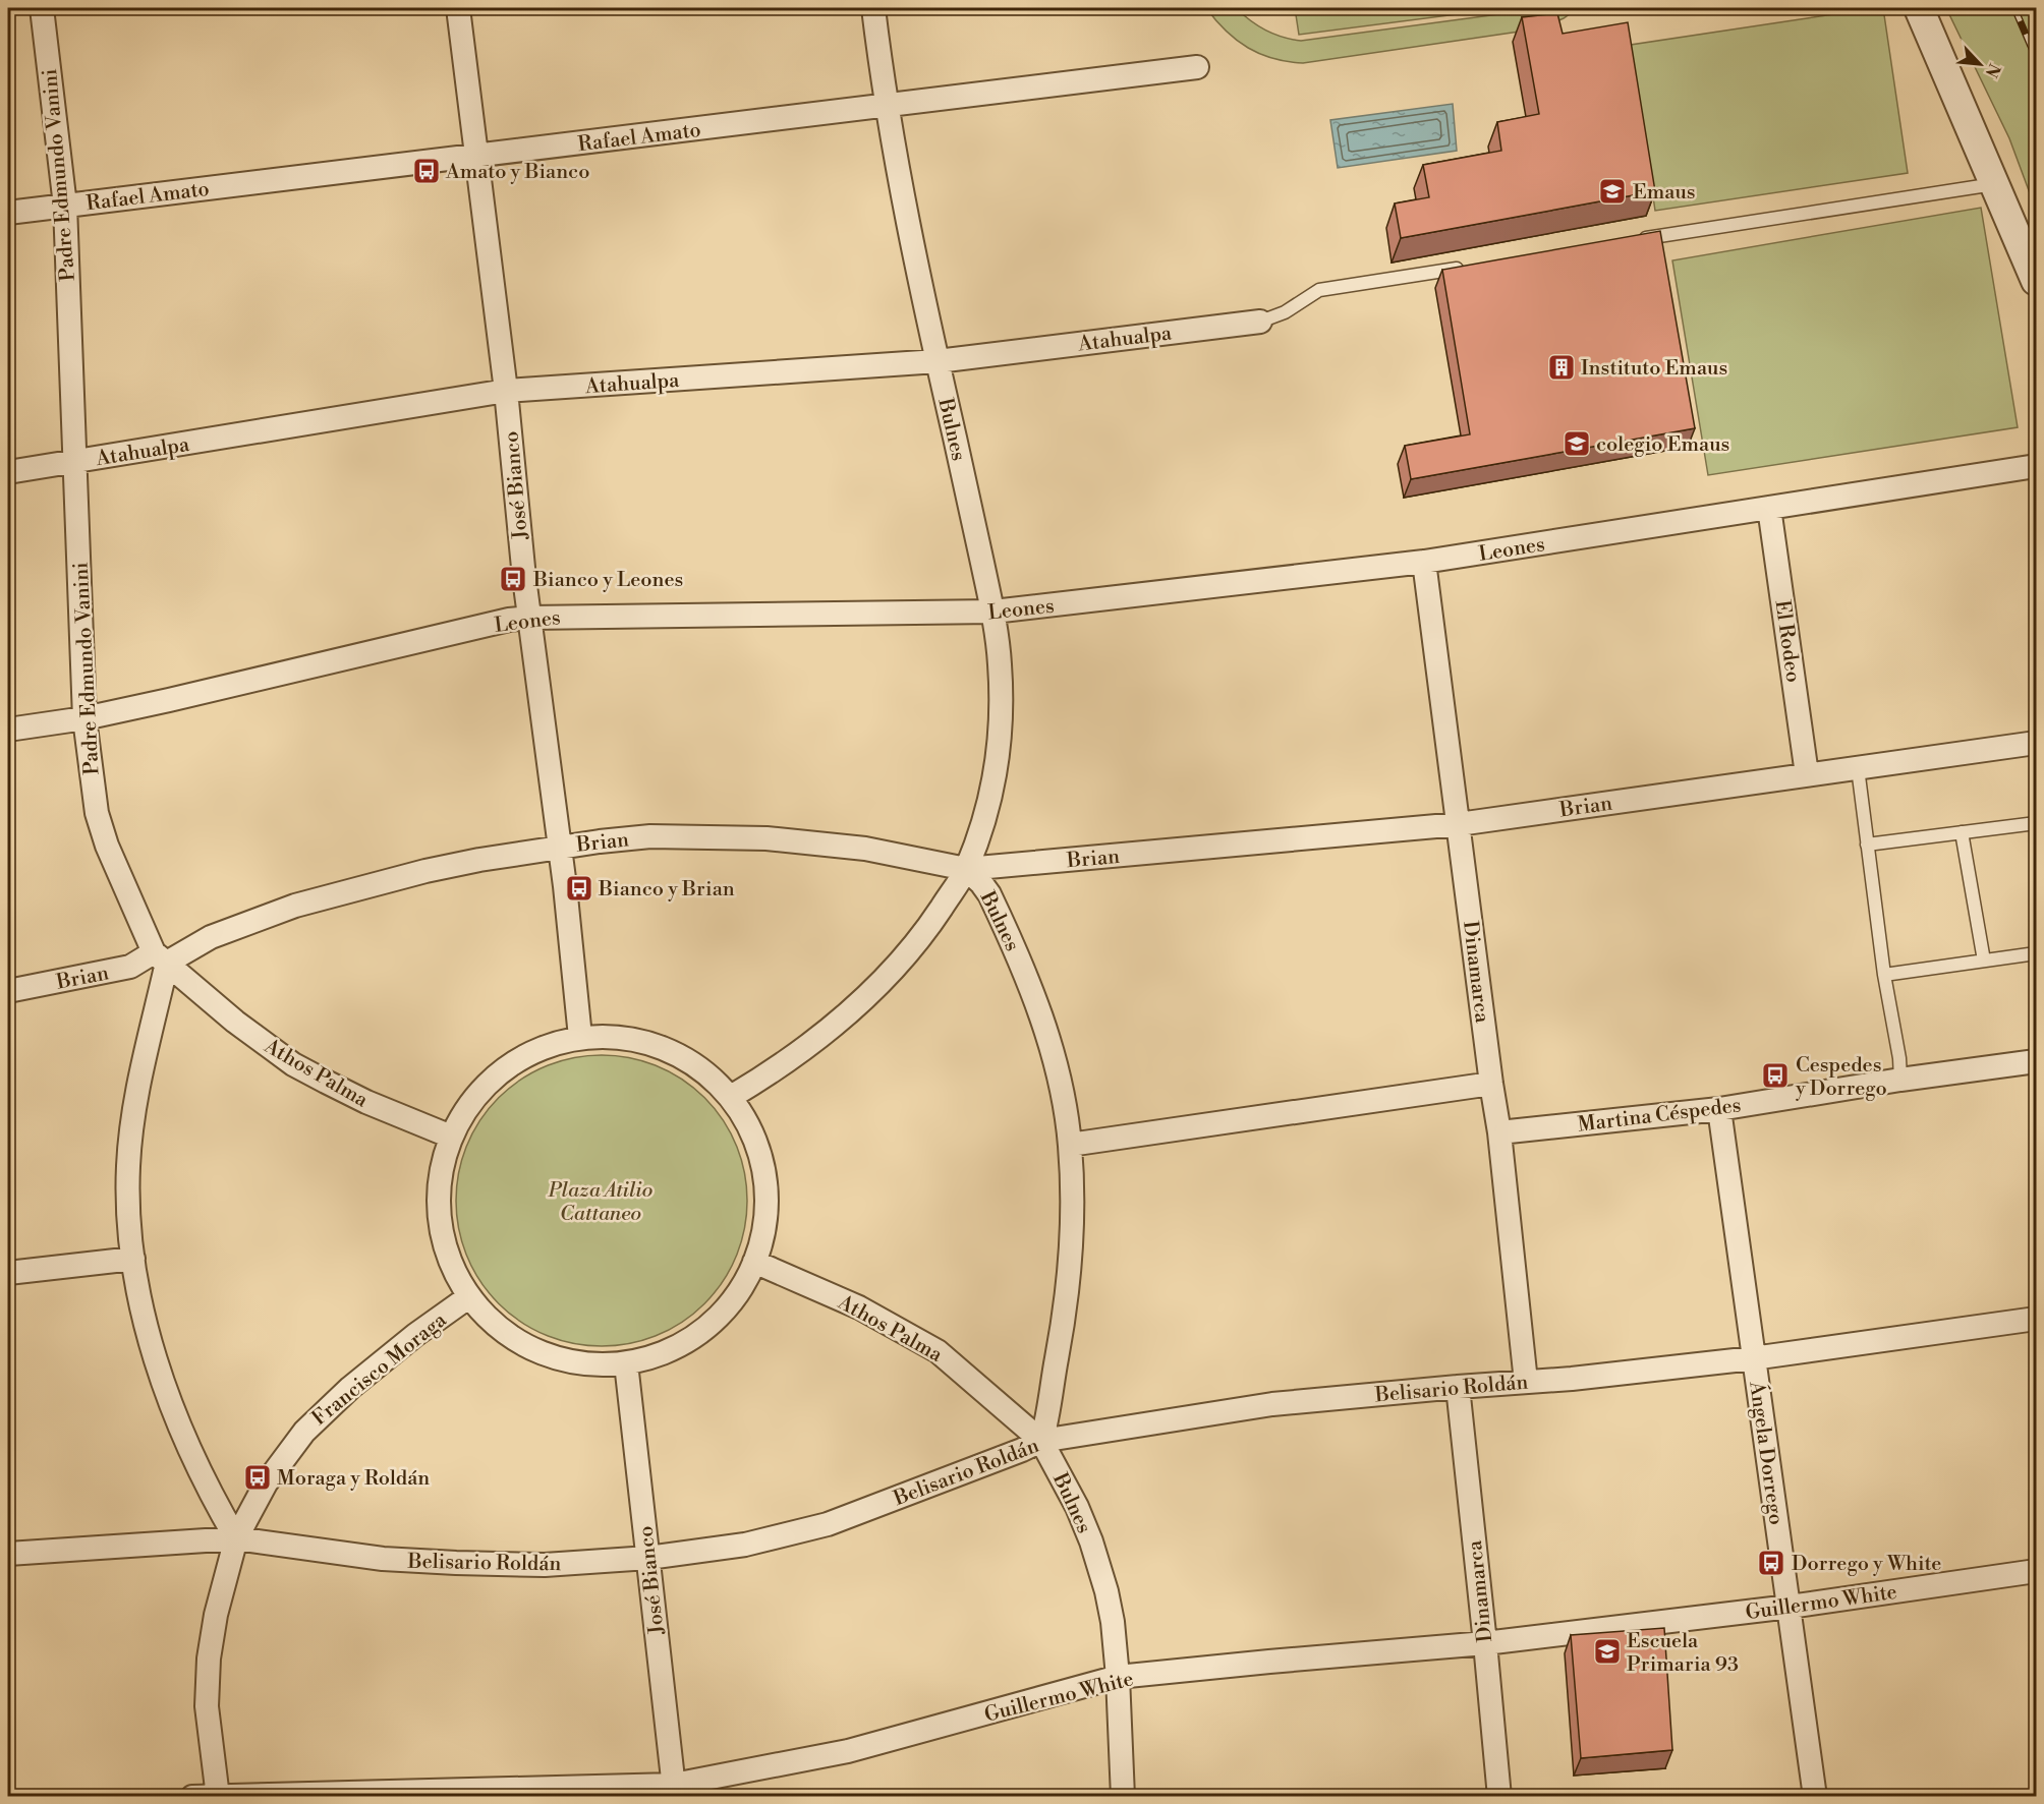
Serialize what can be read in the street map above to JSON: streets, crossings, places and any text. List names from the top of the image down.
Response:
{
  "streets": {
    "street": [
      "Rafael Amato",
      "Padre Edmundo Vanini",
      "Atahualpa",
      "Bulnes",
      "José Bianco",
      "Leones",
      "El Rodeo",
      "Brian",
      "Dinamarca",
      "Athos Palma",
      "Martina Céspedes",
      "Francisco Moraga",
      "Belisario Roldán",
      "Ángela Dorrego",
      "Guillermo White"
    ]
  },
  "crossings": [
    ["Rafael Amato", "Padre Edmundo Vanini"],
    ["Rafael Amato", "Bulnes"],
    ["Rafael Amato", "José Bianco"],
    ["Padre Edmundo Vanini", "Atahualpa"],
    ["Padre Edmundo Vanini", "Leones"],
    ["Padre Edmundo Vanini", "Brian"],
    ["Padre Edmundo Vanini", "Athos Palma"],
    ["Atahualpa", "Bulnes"],
    ["Atahualpa", "José Bianco"],
    ["Bulnes", "Leones"],
    ["Bulnes", "Brian"],
    ["Bulnes", "Athos Palma"],
    ["Bulnes", "Belisario Roldán"],
    ["Bulnes", "Guillermo White"],
    ["José Bianco", "Leones"],
    ["José Bianco", "Brian"],
    ["José Bianco", "Belisario Roldán"],
    ["José Bianco", "Guillermo White"],
    ["Leones", "El Rodeo"],
    ["Leones", "Dinamarca"],
    ["El Rodeo", "Brian"],
    ["Brian", "Dinamarca"],
    ["Brian", "Athos Palma"],
    ["Dinamarca", "Martina Céspedes"],
    ["Dinamarca", "Belisario Roldán"],
    ["Dinamarca", "Guillermo White"],
    ["Athos Palma", "Belisario Roldán"],
    ["Martina Céspedes", "Ángela Dorrego"],
    ["Francisco Moraga", "Belisario Roldán"],
    ["Belisario Roldán", "Ángela Dorrego"],
    ["Ángela Dorrego", "Guillermo White"]
  ],
  "parks": ["Plaza Atilio Cattaneo"],
  "places": {
    "bus stop": [
      "Amato y Bianco",
      "Bianco y Leones",
      "Bianco y Brian",
      "Cespedes y Dorrego",
      "Moraga y Roldán",
      "Dorrego y White"
    ],
    "school or university": ["Emaus", "colegio Emaus", "Escuela Primaria 93"],
    "building": ["Instituto Emaus"]
  },
  "north": "bottom right"
}
